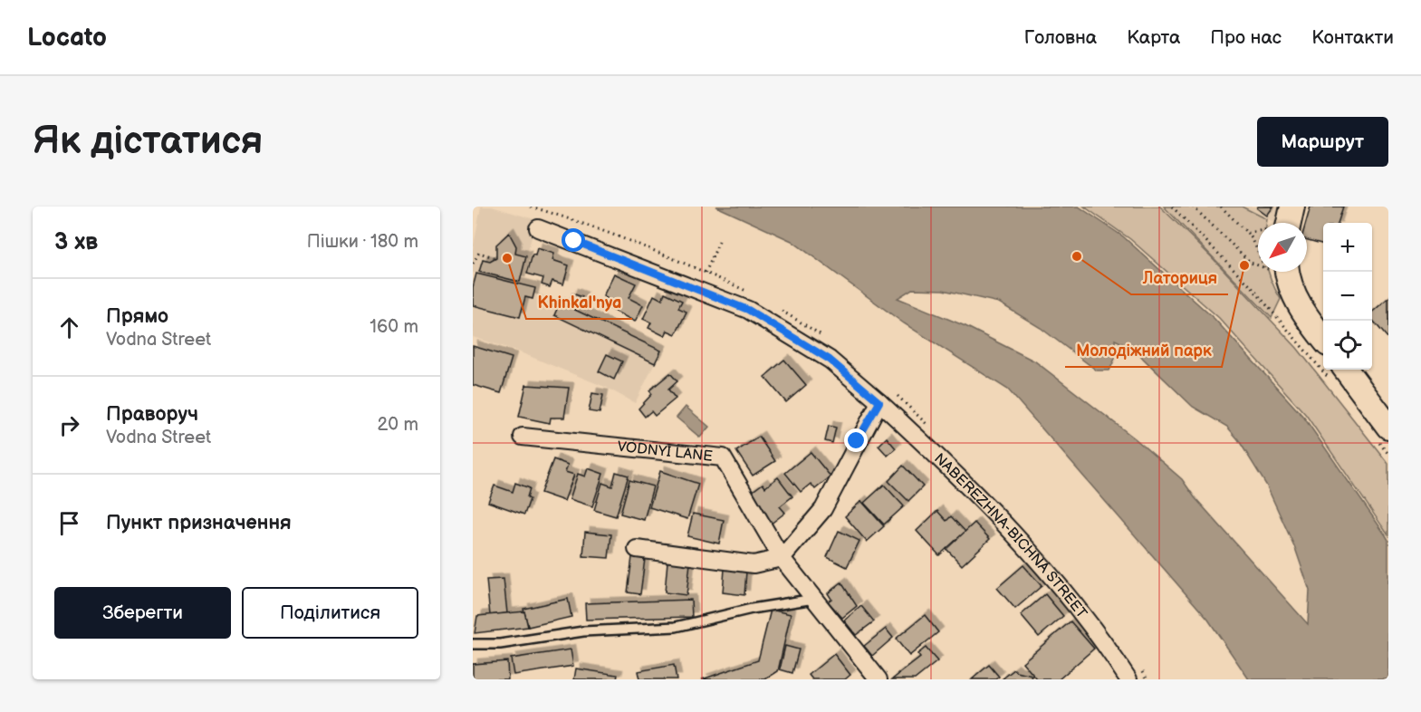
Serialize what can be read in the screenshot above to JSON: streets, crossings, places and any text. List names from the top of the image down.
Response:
{
  "streets": {
    "street": ["VODNYI LANE", "NABEREZHNA-BICHNA STREET"]
  },
  "places": ["Латориця", "Khinkal'nya", "Молодіжний парк"],
  "north": "bottom left",
  "page": {
    "header": "Locato",
    "nav": [
      "Головна",
      "Карта",
      "Про нас",
      "Контакти"
    ],
    "buttons": [
      "Маршрут",
      ["Зберегти", "Поділитися"]
    ],
    "title": "Як дістатися",
    "heading": ["3 хв", "Пішки · 180 m"],
    "map_buttons": ["+", "−"],
    "list": [
      ["Прямо", "Vodna Street", "160 m"],
      ["Праворуч", "Vodna Street", "20 m"],
      "Пункт призначення"
    ]
  }
}
